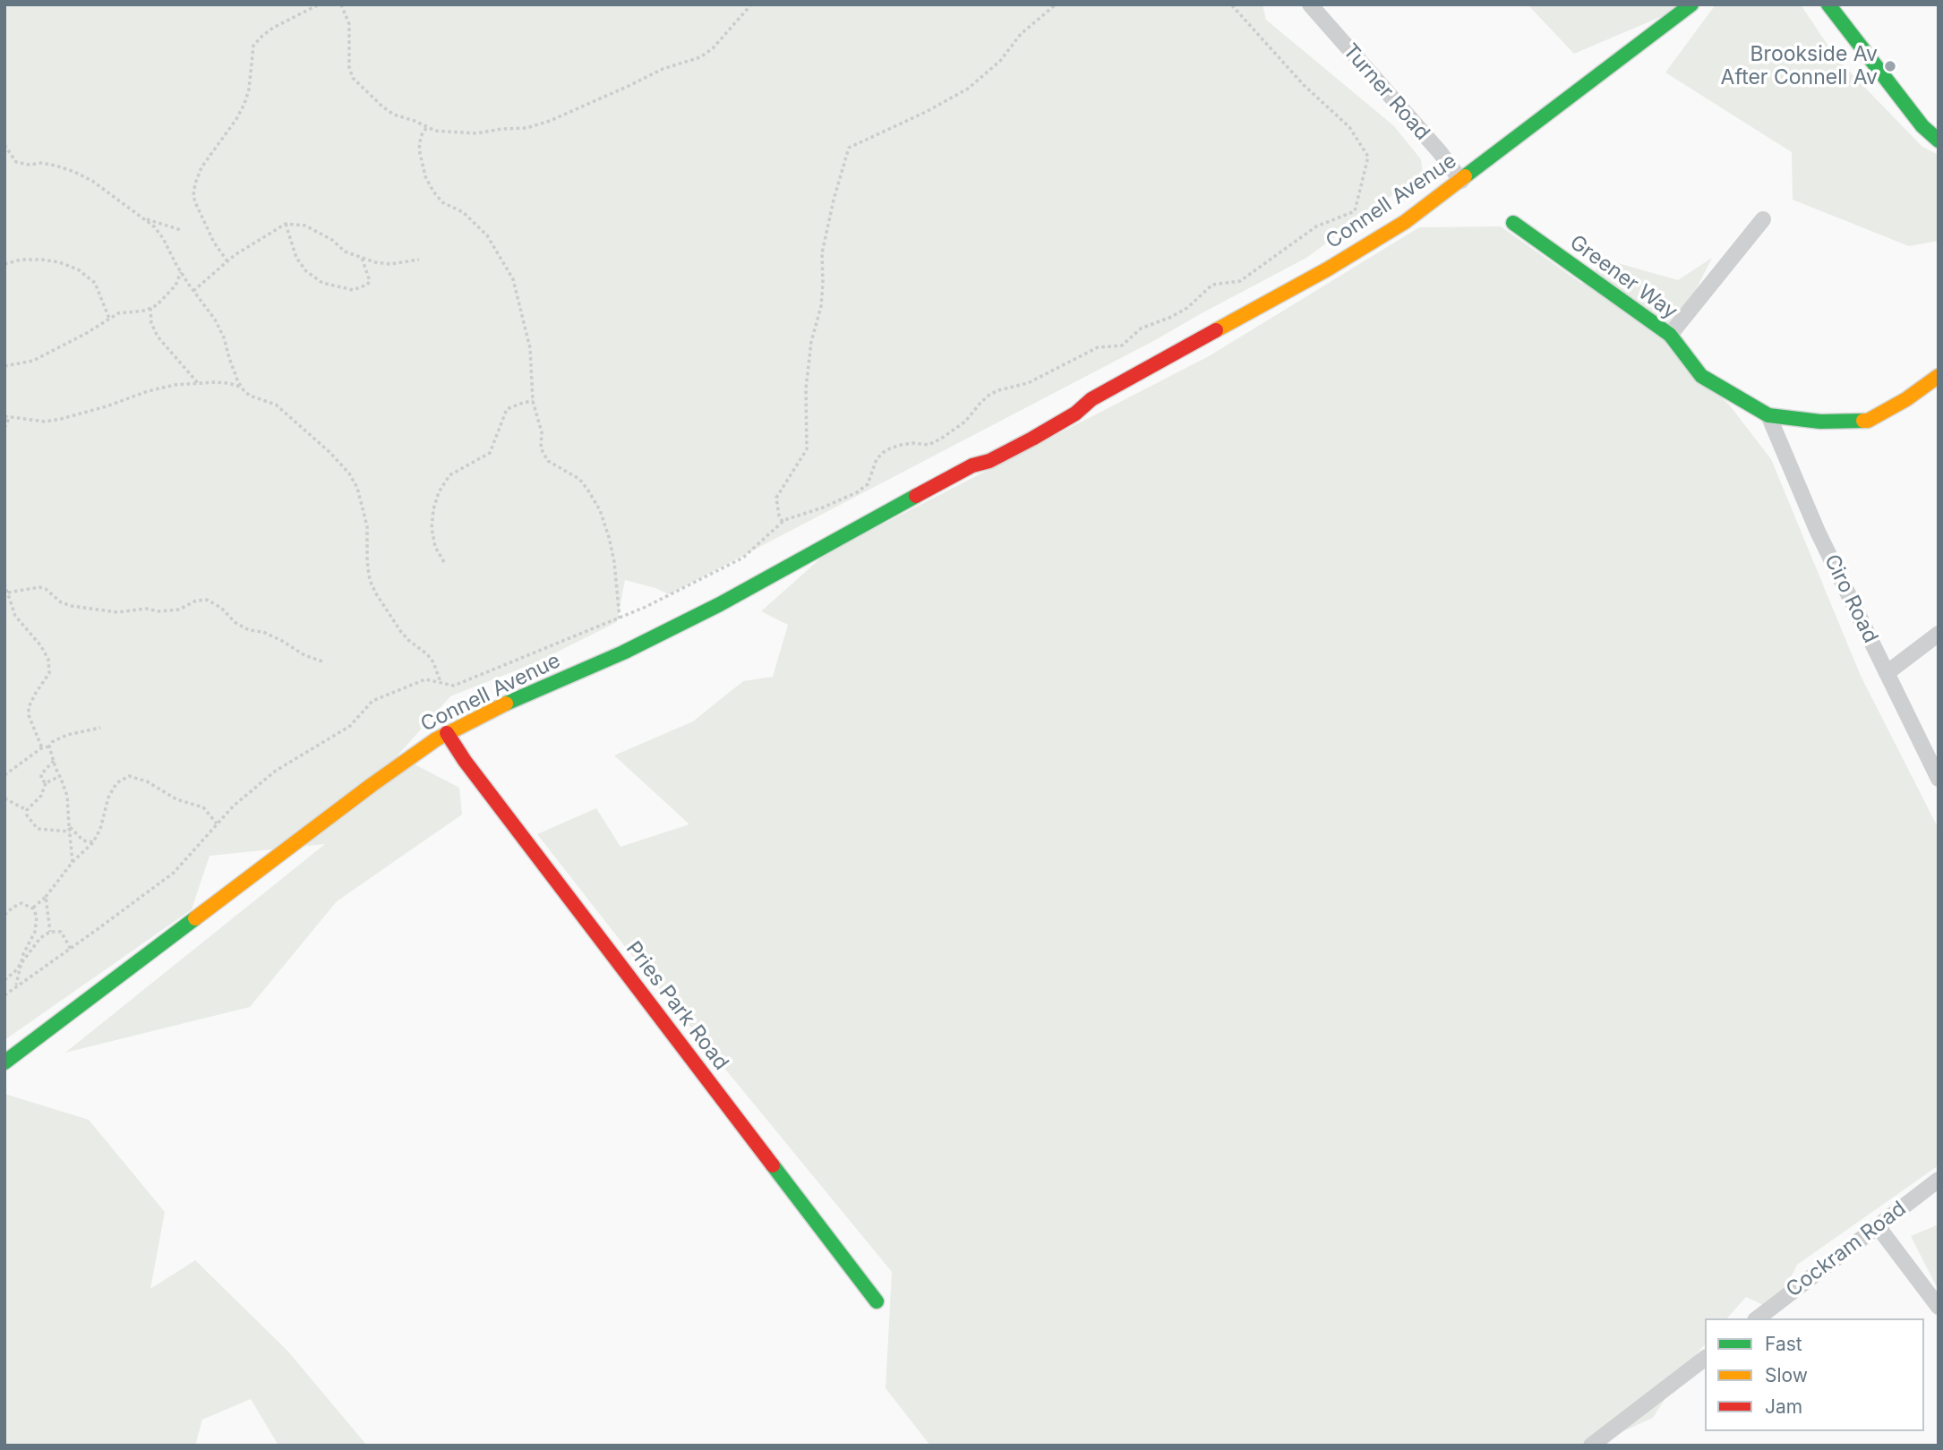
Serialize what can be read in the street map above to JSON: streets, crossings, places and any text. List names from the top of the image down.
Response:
{
  "streets": {
    "street": [
      "Turner Road",
      "Connell Avenue",
      "Greener Way",
      "Ciro Road",
      "Pries Park Road",
      "Cockram Road"
    ]
  },
  "crossings": [
    ["Turner Road", "Connell Avenue"],
    ["Connell Avenue", "Pries Park Road"],
    ["Greener Way", "Ciro Road"]
  ],
  "places": ["Brookside Av After Connell Av"],
  "legend": ["Fast", "Slow", "Jam"]
}
